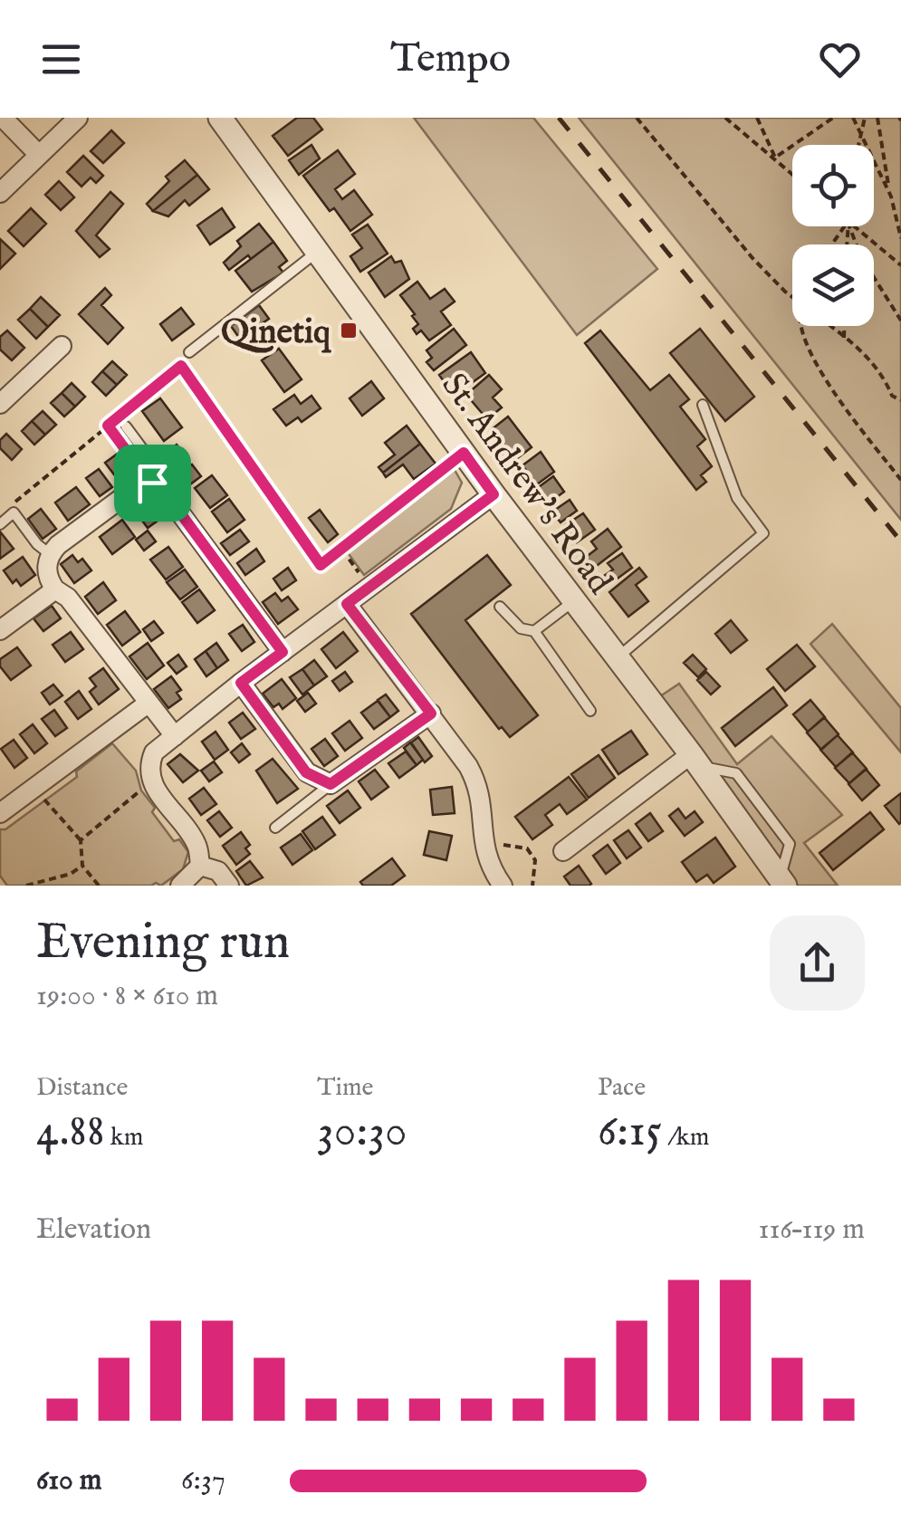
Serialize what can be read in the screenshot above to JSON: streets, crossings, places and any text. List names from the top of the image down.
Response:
{
  "streets": {
    "street": ["St. Andrew's Road"]
  },
  "places": {
    "transit": ["Qinetiq"]
  },
  "page": {
    "header": "Tempo",
    "heading": ["Evening run", "19:00 · 8 × 610 m"],
    "stats": [
      ["Distance", "4.88 km"],
      ["Time", "30:30"],
      ["Pace", "6:15 /km"]
    ],
    "chart": ["Elevation", "116–119 m"],
    "list": [
      {
        "name": "610 m",
        "note": "6:37"
      }
    ]
  }
}
